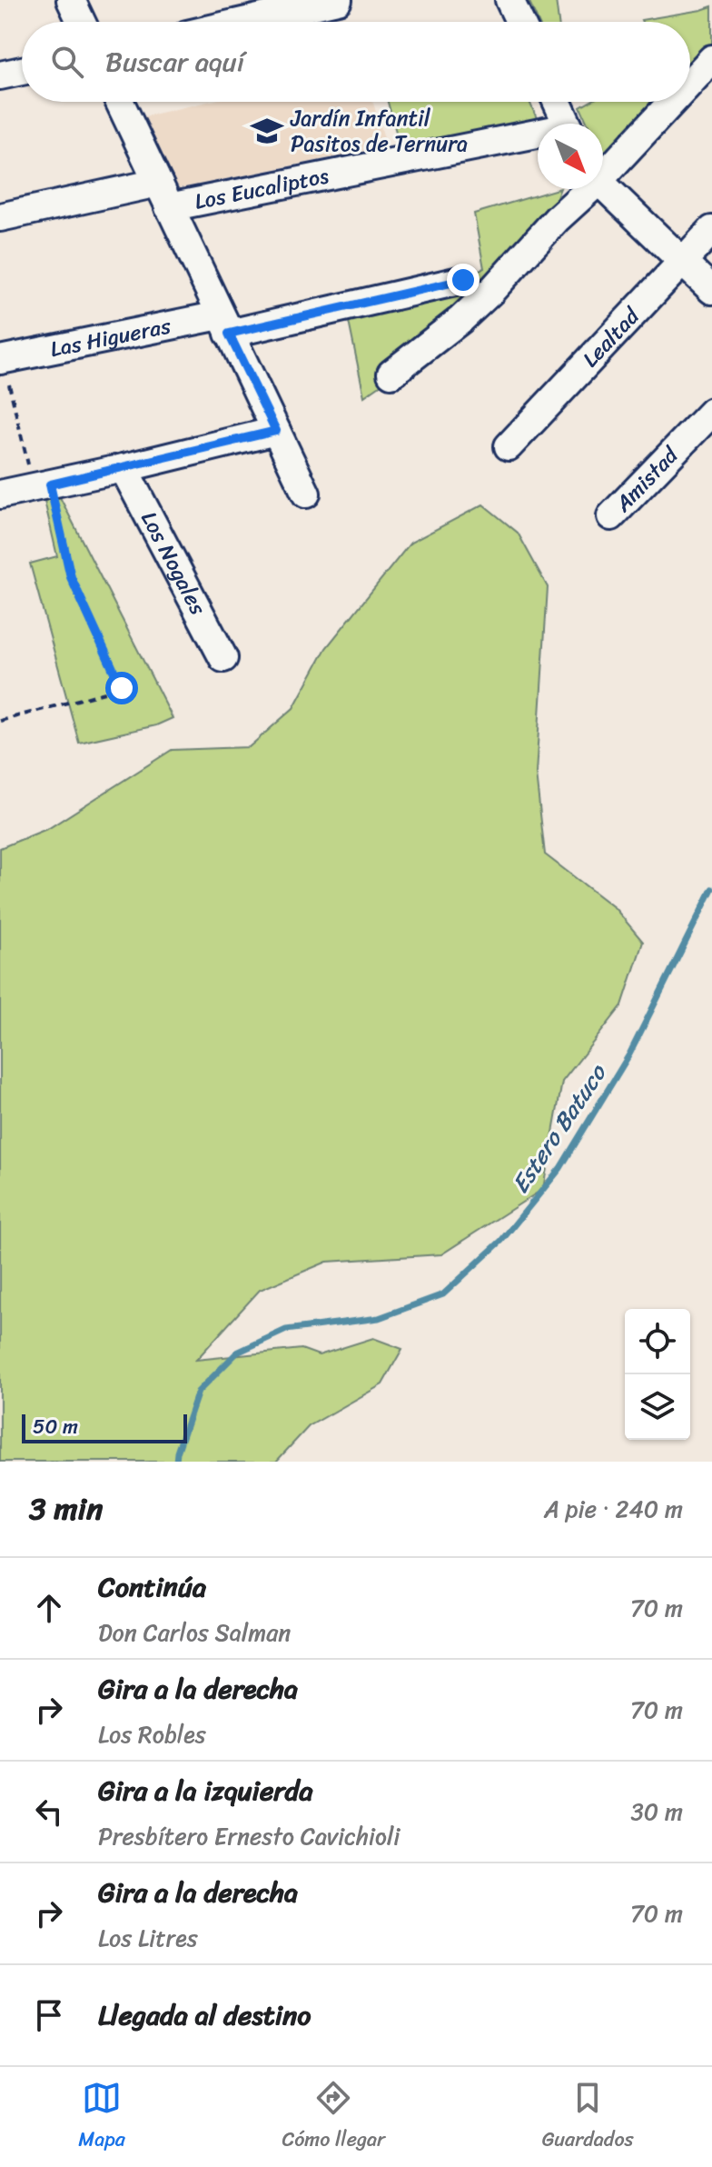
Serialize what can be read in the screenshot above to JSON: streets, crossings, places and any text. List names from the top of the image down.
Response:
{
  "streets": {
    "street": [
      "Los Eucaliptos",
      "Las Higueras",
      "Lealtad",
      "Amistad",
      "Los Nogales"
    ]
  },
  "water": ["Estero Batuco"],
  "places": {
    "school or university": ["Jardín Infantil Pasitos de Ternura"]
  },
  "scale_bar": "50 m",
  "north": "bottom right",
  "page": {
    "search": "Buscar aquí",
    "scale": "50 m",
    "heading": ["3 min", "A pie · 240 m"],
    "list": [
      ["Continúa", "Don Carlos Salman", "70 m"],
      ["Gira a la derecha", "Los Robles", "70 m"],
      ["Gira a la izquierda", "Presbítero Ernesto Cavichioli", "30 m"],
      ["Gira a la derecha", "Los Litres", "70 m"],
      "Llegada al destino"
    ],
    "nav": ["Mapa", "Cómo llegar", "Guardados"]
  }
}
